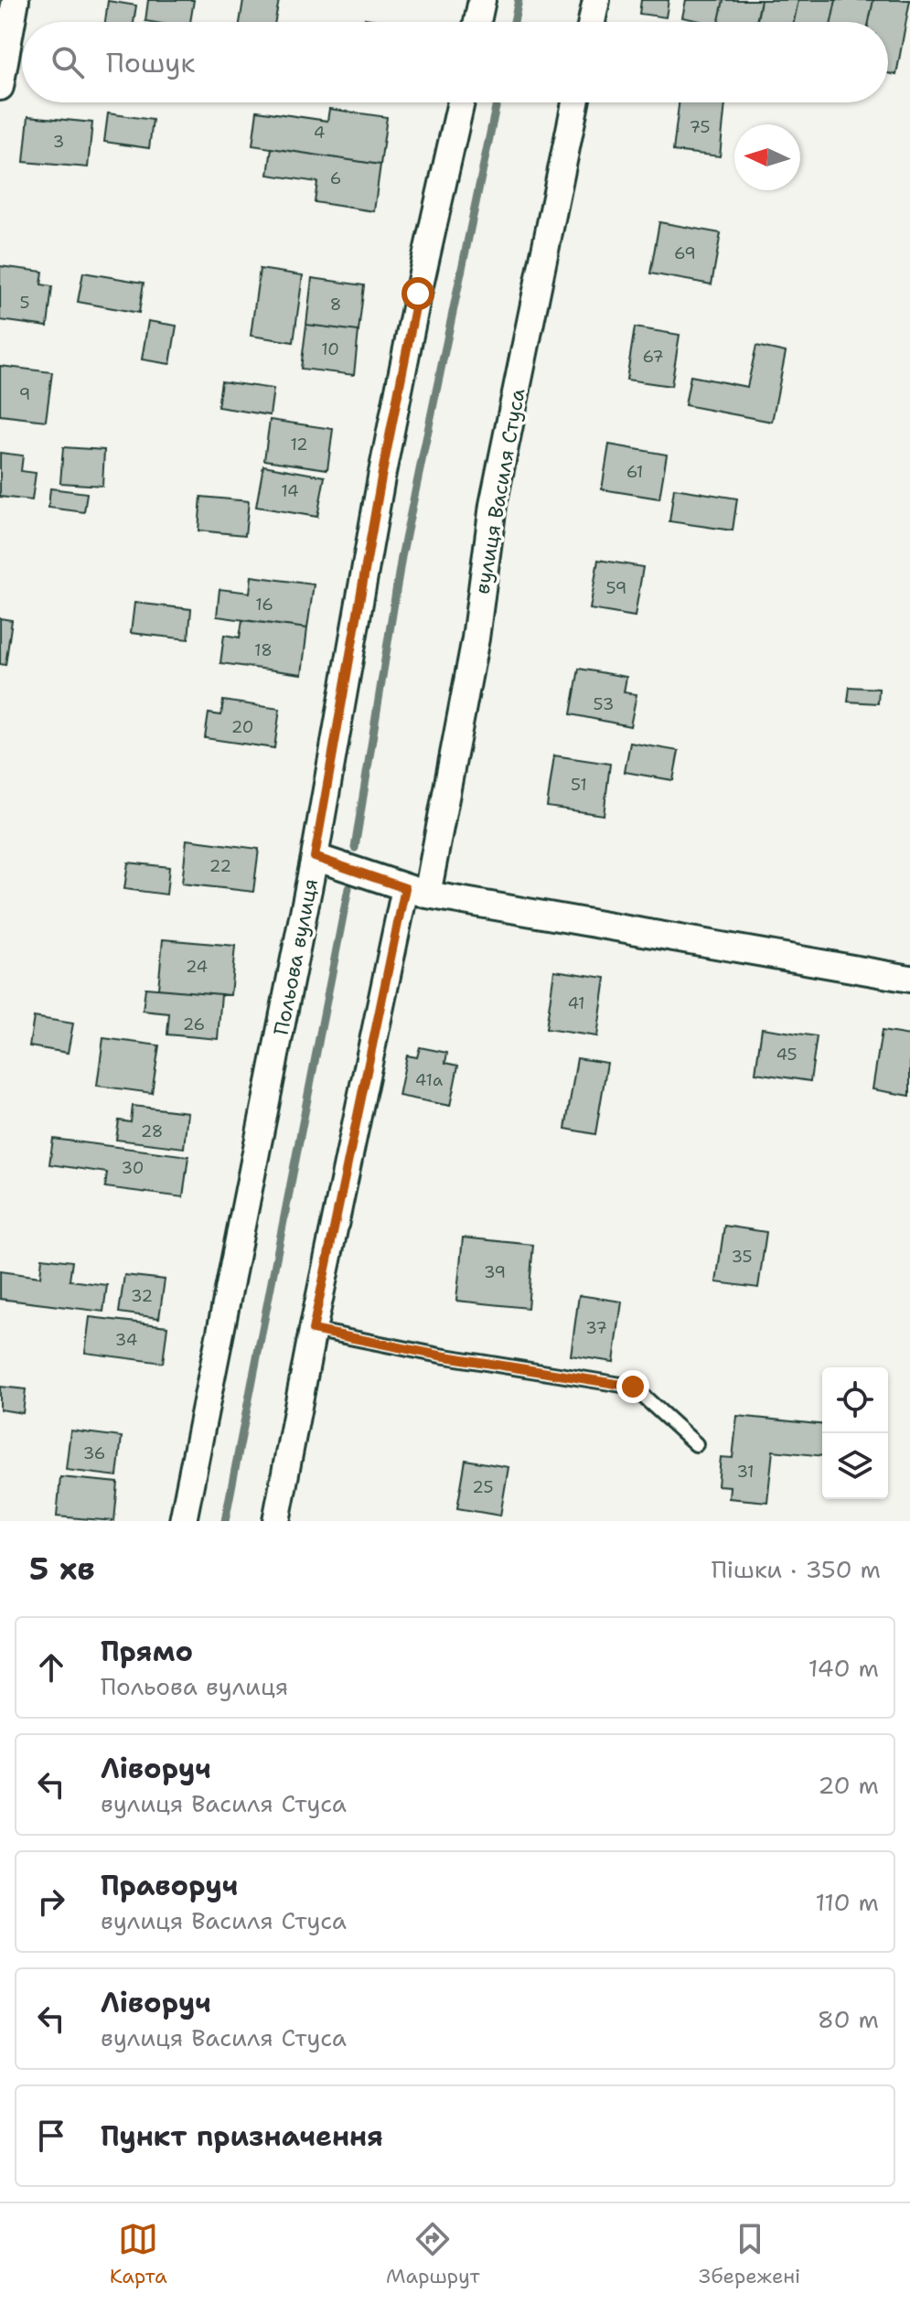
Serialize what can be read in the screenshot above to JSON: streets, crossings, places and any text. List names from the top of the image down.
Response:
{
  "streets": {
    "street": ["вулиця Василя Стуса", "Польова вулиця"]
  },
  "house_numbers": [
    "75",
    "4",
    "3",
    "6",
    "69",
    "5",
    "8",
    "10",
    "67",
    "9",
    "12",
    "61",
    "14",
    "59",
    "16",
    "18",
    "53",
    "20",
    "51",
    "22",
    "24",
    "41",
    "26",
    "45",
    "41а",
    "28",
    "30",
    "35",
    "39",
    "32",
    "37",
    "34",
    "36",
    "31",
    "25"
  ],
  "north": "left",
  "page": {
    "search": "Пошук",
    "heading": ["5 хв", "Пішки · 350 m"],
    "list": [
      ["Прямо", "Польова вулиця", "140 m"],
      ["Ліворуч", "вулиця Василя Стуса", "20 m"],
      ["Праворуч", "вулиця Василя Стуса", "110 m"],
      ["Ліворуч", "вулиця Василя Стуса", "80 m"],
      "Пункт призначення"
    ],
    "nav": ["Карта", "Маршрут", "Збережені"]
  }
}
